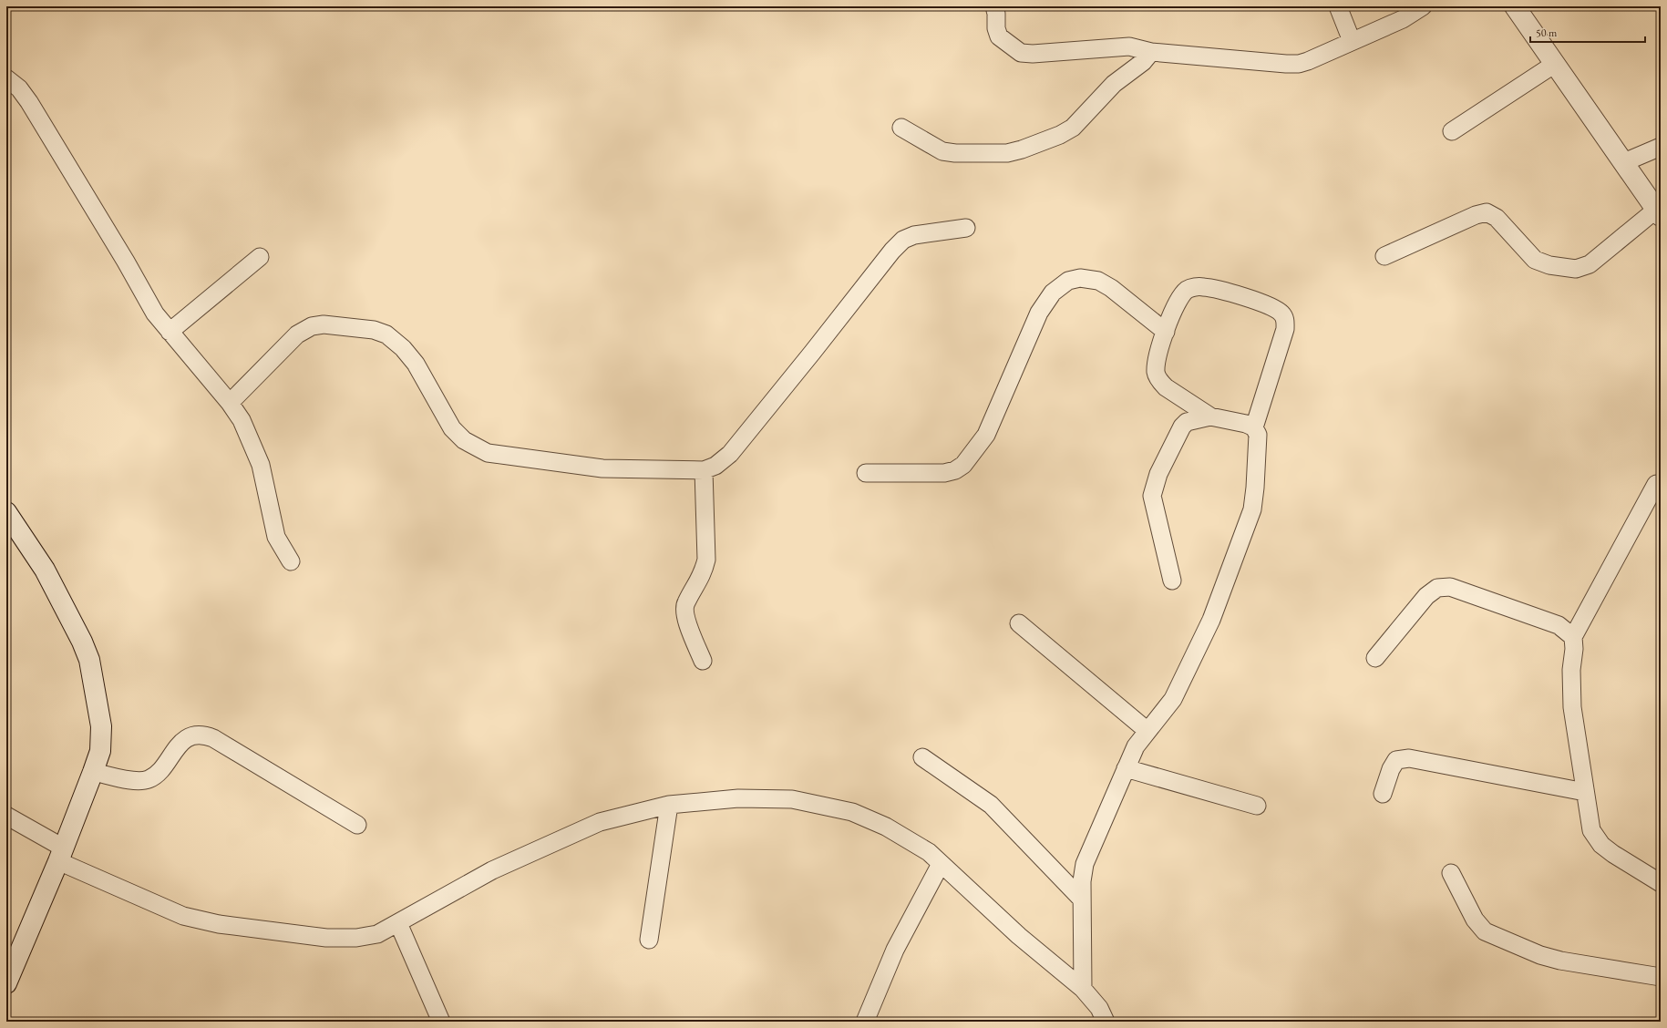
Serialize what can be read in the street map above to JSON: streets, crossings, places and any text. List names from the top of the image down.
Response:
{
  "scale_bar": "50 m"
}
